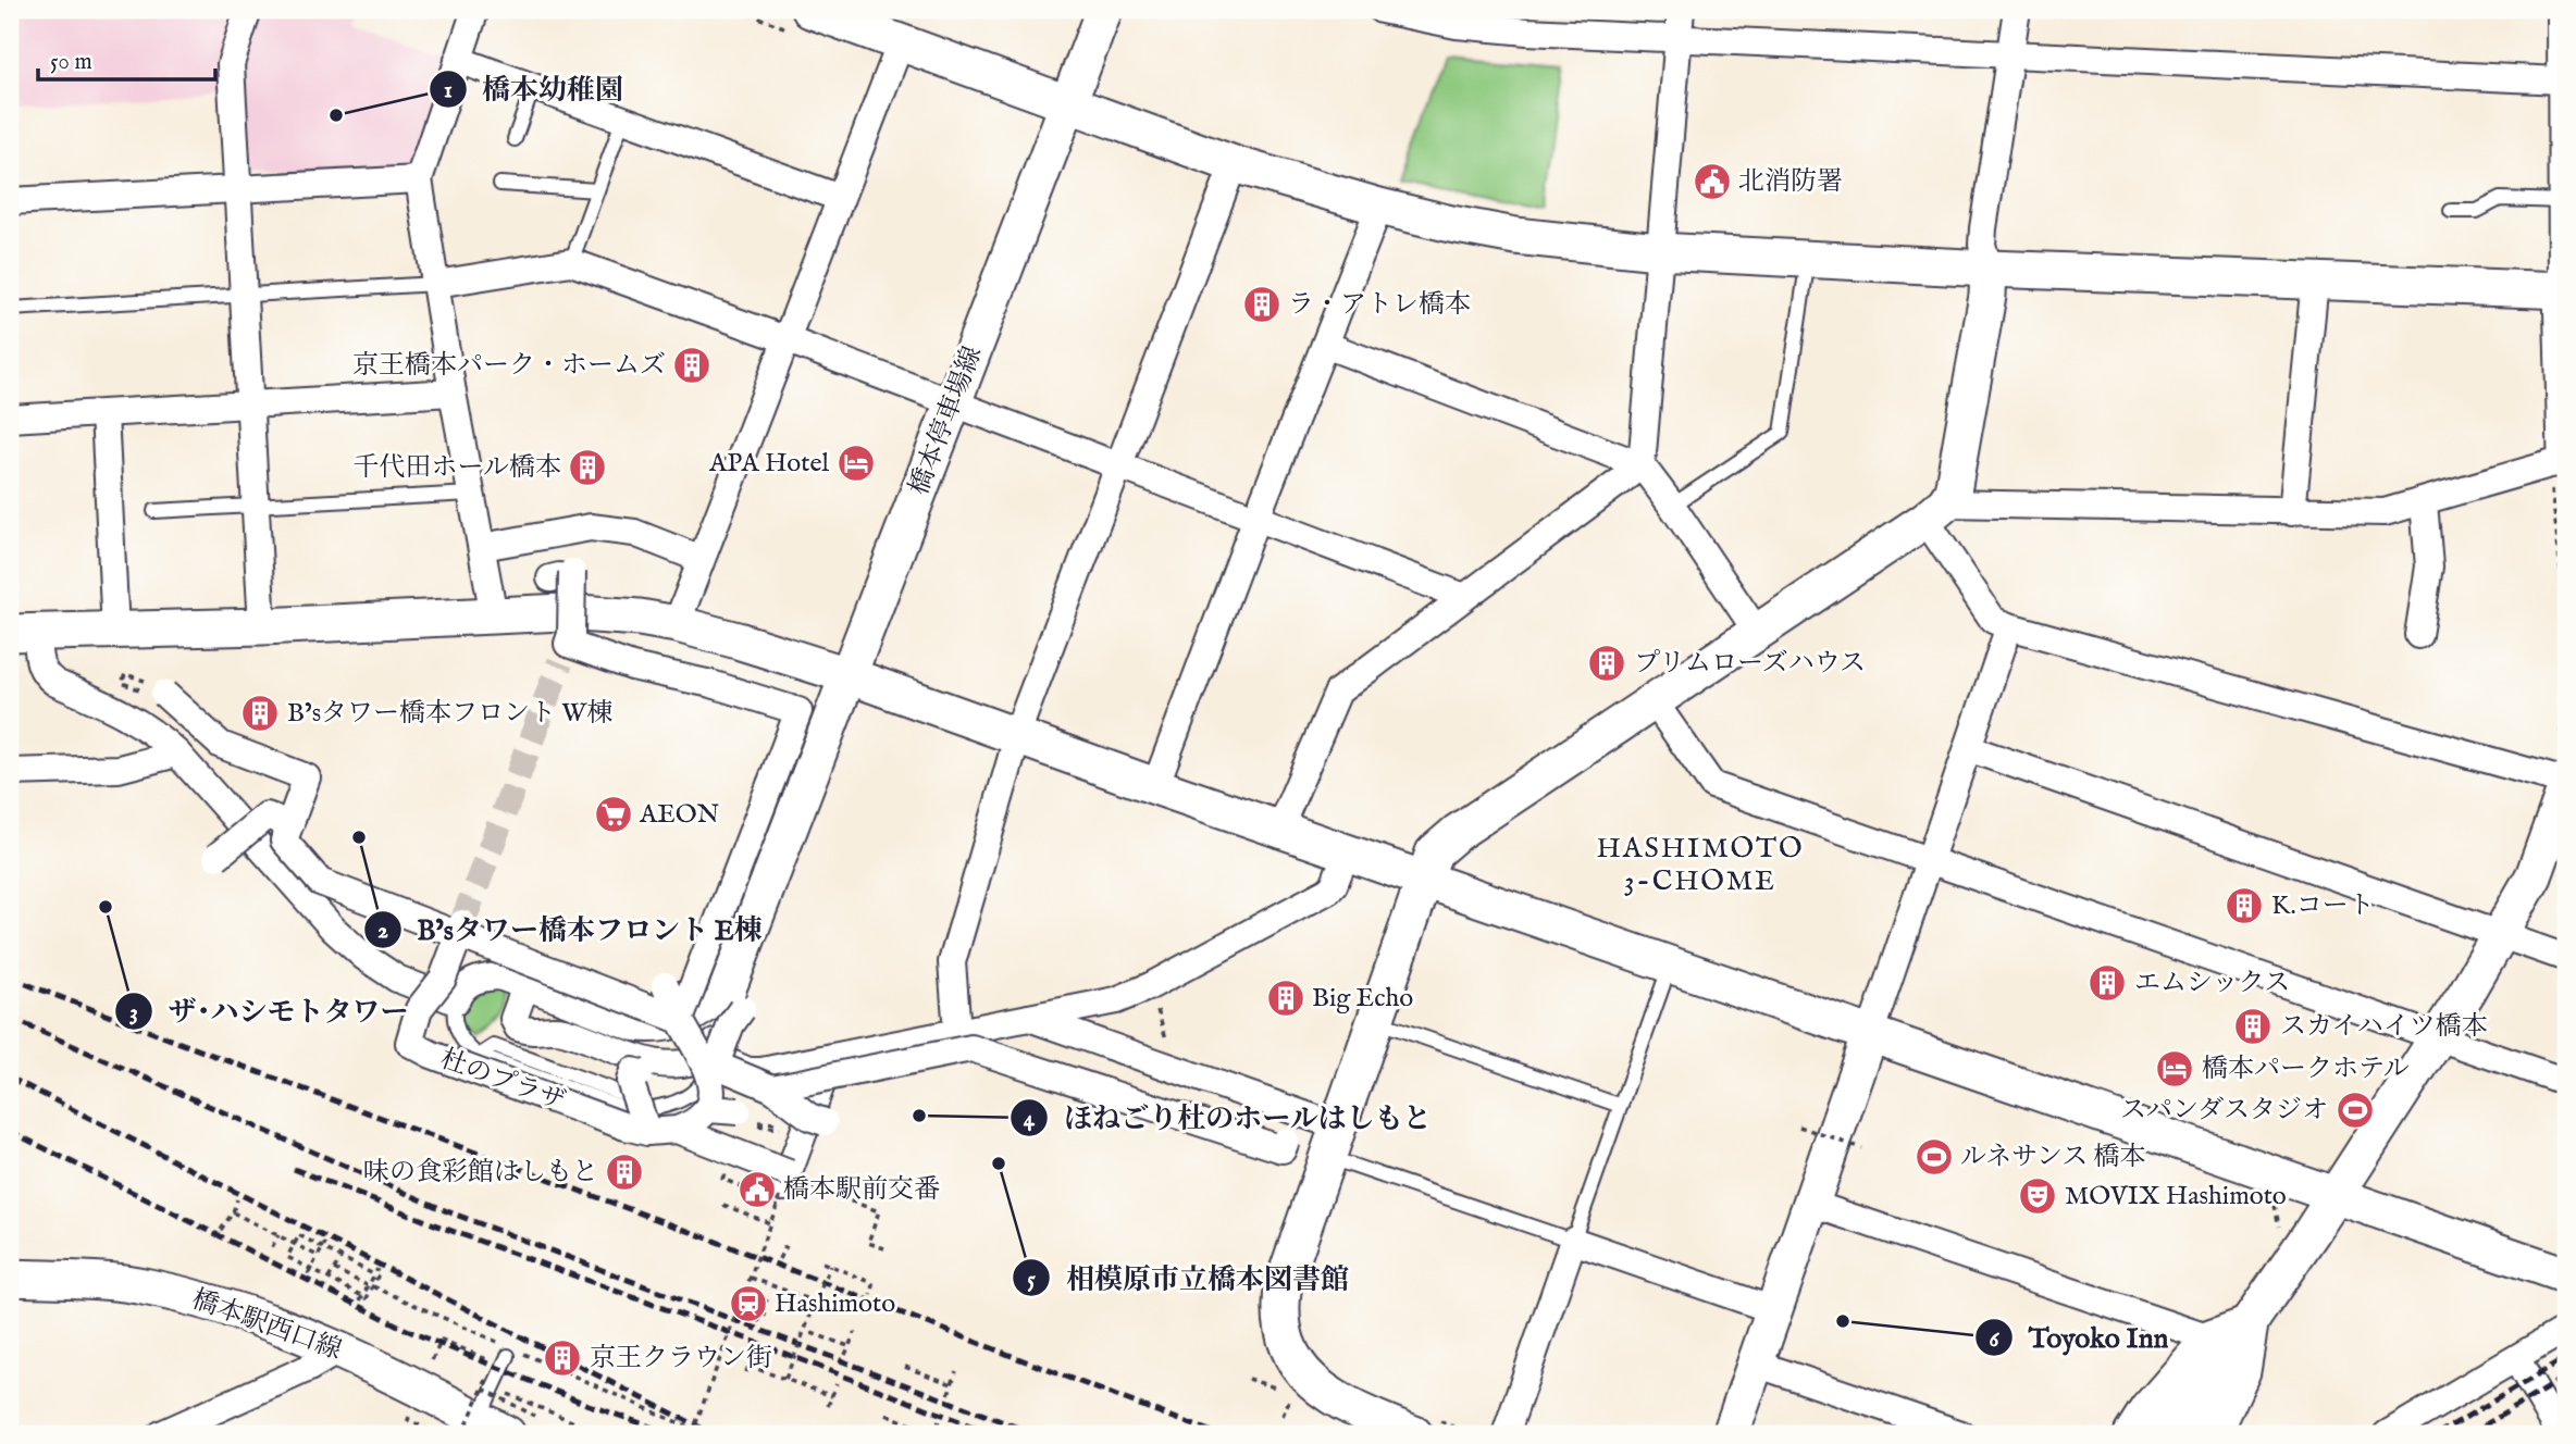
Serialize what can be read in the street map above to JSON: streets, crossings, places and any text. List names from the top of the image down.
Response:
{
  "streets": {
    "street": ["橋本停車場線", "杜のプラザ", "橋本駅西口線"]
  },
  "districts": ["HASHIMOTO 3-CHOME"],
  "places": {
    "other": [
      "橋本幼稚園",
      "B’sタワー橋本フロント E棟",
      "ザ･ハシモトタワー",
      "ほねごり杜のホールはしもと",
      "相模原市立橋本図書館",
      "Toyoko Inn"
    ],
    "public building": ["北消防署", "橋本駅前交番"],
    "building": [
      "ラ・アトレ橋本",
      "京王橋本パーク・ホームズ",
      "千代田ホール橋本",
      "プリムローズハウス",
      "B’sタワー橋本フロント W棟",
      "K.コート",
      "エムシックス",
      "Big Echo",
      "スカイハイツ橋本",
      "味の食彩館はしもと",
      "京王クラウン街"
    ],
    "hotel": ["APA Hotel", "橋本パークホテル"],
    "supermarket": ["AEON"],
    "sports": ["スパンダスタジオ", "ルネサンス 橋本"],
    "theatre": ["MOVIX Hashimoto"],
    "station": ["Hashimoto"]
  },
  "scale_bar": "50 m"
}
